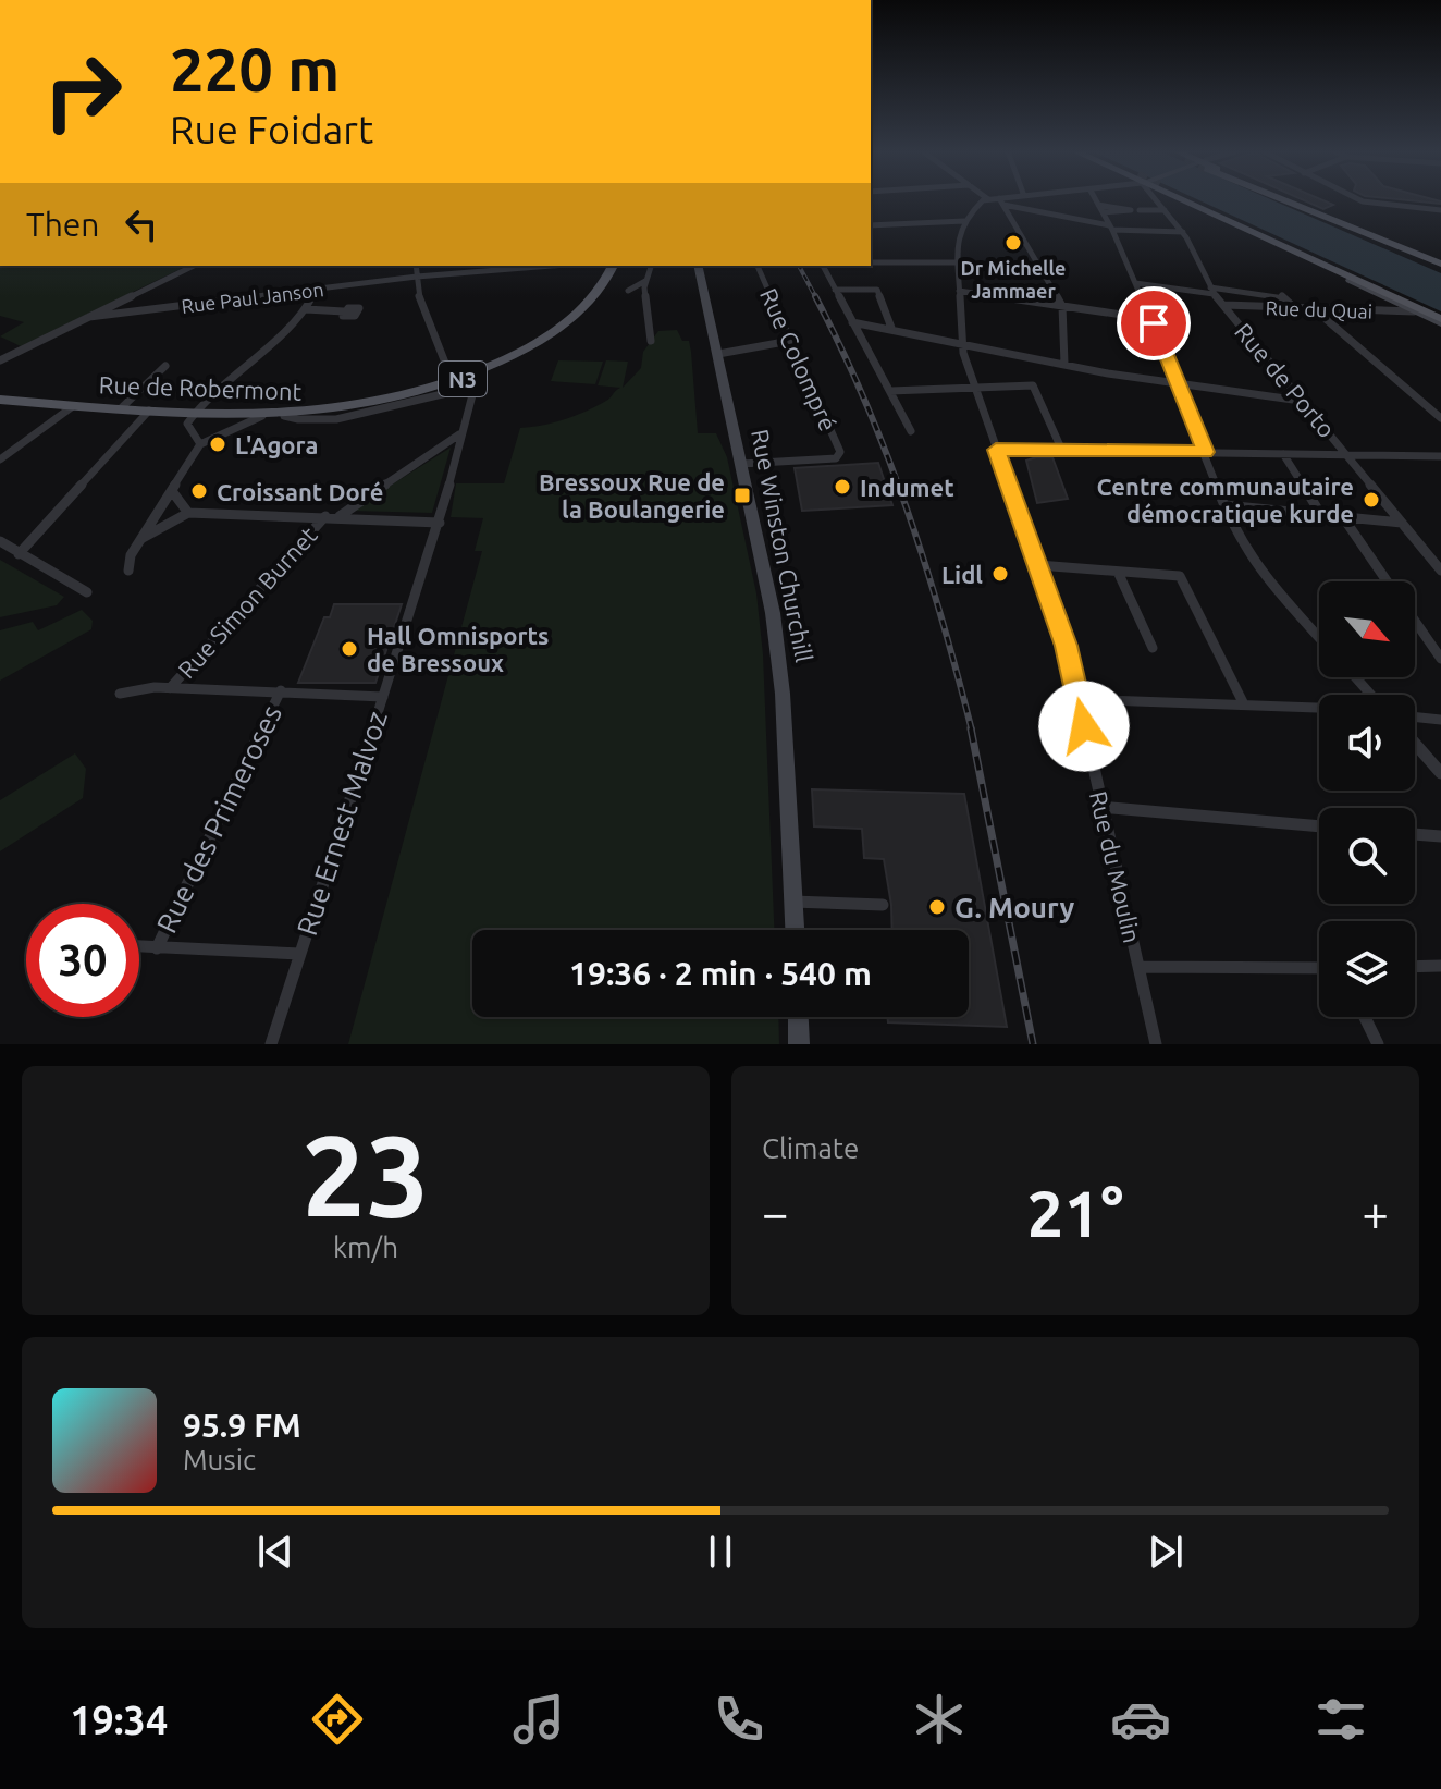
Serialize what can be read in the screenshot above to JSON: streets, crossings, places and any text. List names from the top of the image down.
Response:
{
  "streets": {
    "main road": ["N3", "Rue de Robermont", "Rue Winston Churchill"],
    "street": [
      "Rue Paul Janson",
      "Rue du Quai",
      "Rue Colompré",
      "Rue de Porto",
      "Rue Simon Burnet",
      "Rue des Primeroses",
      "Rue Ernest Malvoz",
      "Rue du Moulin"
    ]
  },
  "crossings": [
    ["Rue du Quai", "Rue de Porto"],
    ["Rue Colompré", "Rue Winston Churchill"],
    ["Rue de Robermont", "Rue Ernest Malvoz"]
  ],
  "places": {
    "other": [
      "Dr Michelle Jammaer",
      "L'Agora",
      "Indumet",
      "Croissant Doré",
      "Centre communautaire démocratique kurde",
      "Lidl",
      "Hall Omnisports de Bressoux",
      "G. Moury"
    ],
    "transit": ["Bressoux Rue de la Boulangerie"]
  },
  "north": "bottom right",
  "page": {
    "turn": ["220 m", "Rue Foidart"],
    "then": "Then",
    "limit": "30",
    "trip": "19:36 · 2 min · 540 m",
    "tile": [
      ["23", "km/h"],
      "Climate"
    ],
    "heat": ["−", "21°", "+"],
    "song": ["95.9 FM", "Music"],
    "tabs": "19:34"
  }
}
